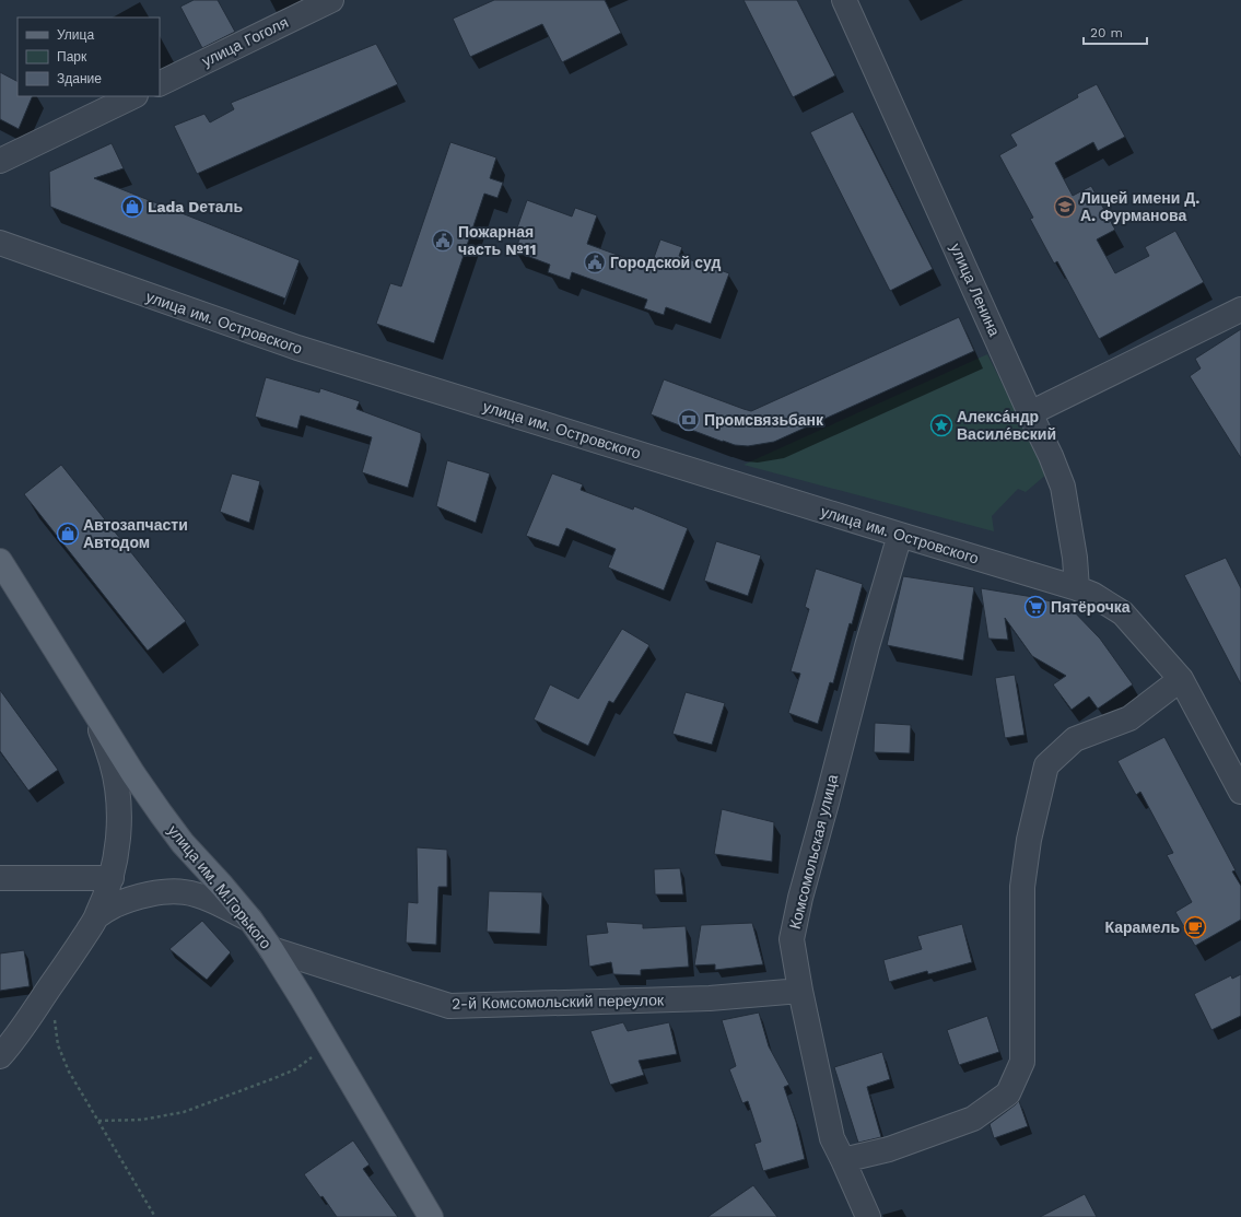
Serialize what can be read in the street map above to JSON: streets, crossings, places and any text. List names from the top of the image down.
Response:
{
  "streets": {
    "main road": ["улица им. М.Горького"],
    "street": [
      "улица Гоголя",
      "улица Ленина",
      "улица им. Островского",
      "Комсомольская улица",
      "2-й Комсомольский переулок"
    ]
  },
  "crossings": [
    ["улица Ленина", "улица им. Островского"],
    ["улица им. Островского", "Комсомольская улица"],
    ["Комсомольская улица", "2-й Комсомольский переулок"],
    ["улица им. М.Горького", "2-й Комсомольский переулок"]
  ],
  "places": {
    "shop": ["Lada Dеталь", "Автозапчасти Автодом"],
    "school or university": ["Лицей имени Д. А. Фурманова"],
    "public building": ["Пожарная часть №11", "Городской суд"],
    "bank": ["Промсвязьбанк"],
    "place": ["Алекса́ндр Василе́вский"],
    "supermarket": ["Пятёрочка"],
    "cafe": ["Карамель"]
  },
  "legend": ["Улица", "Парк", "Здание"],
  "scale_bar": "20 m"
}
